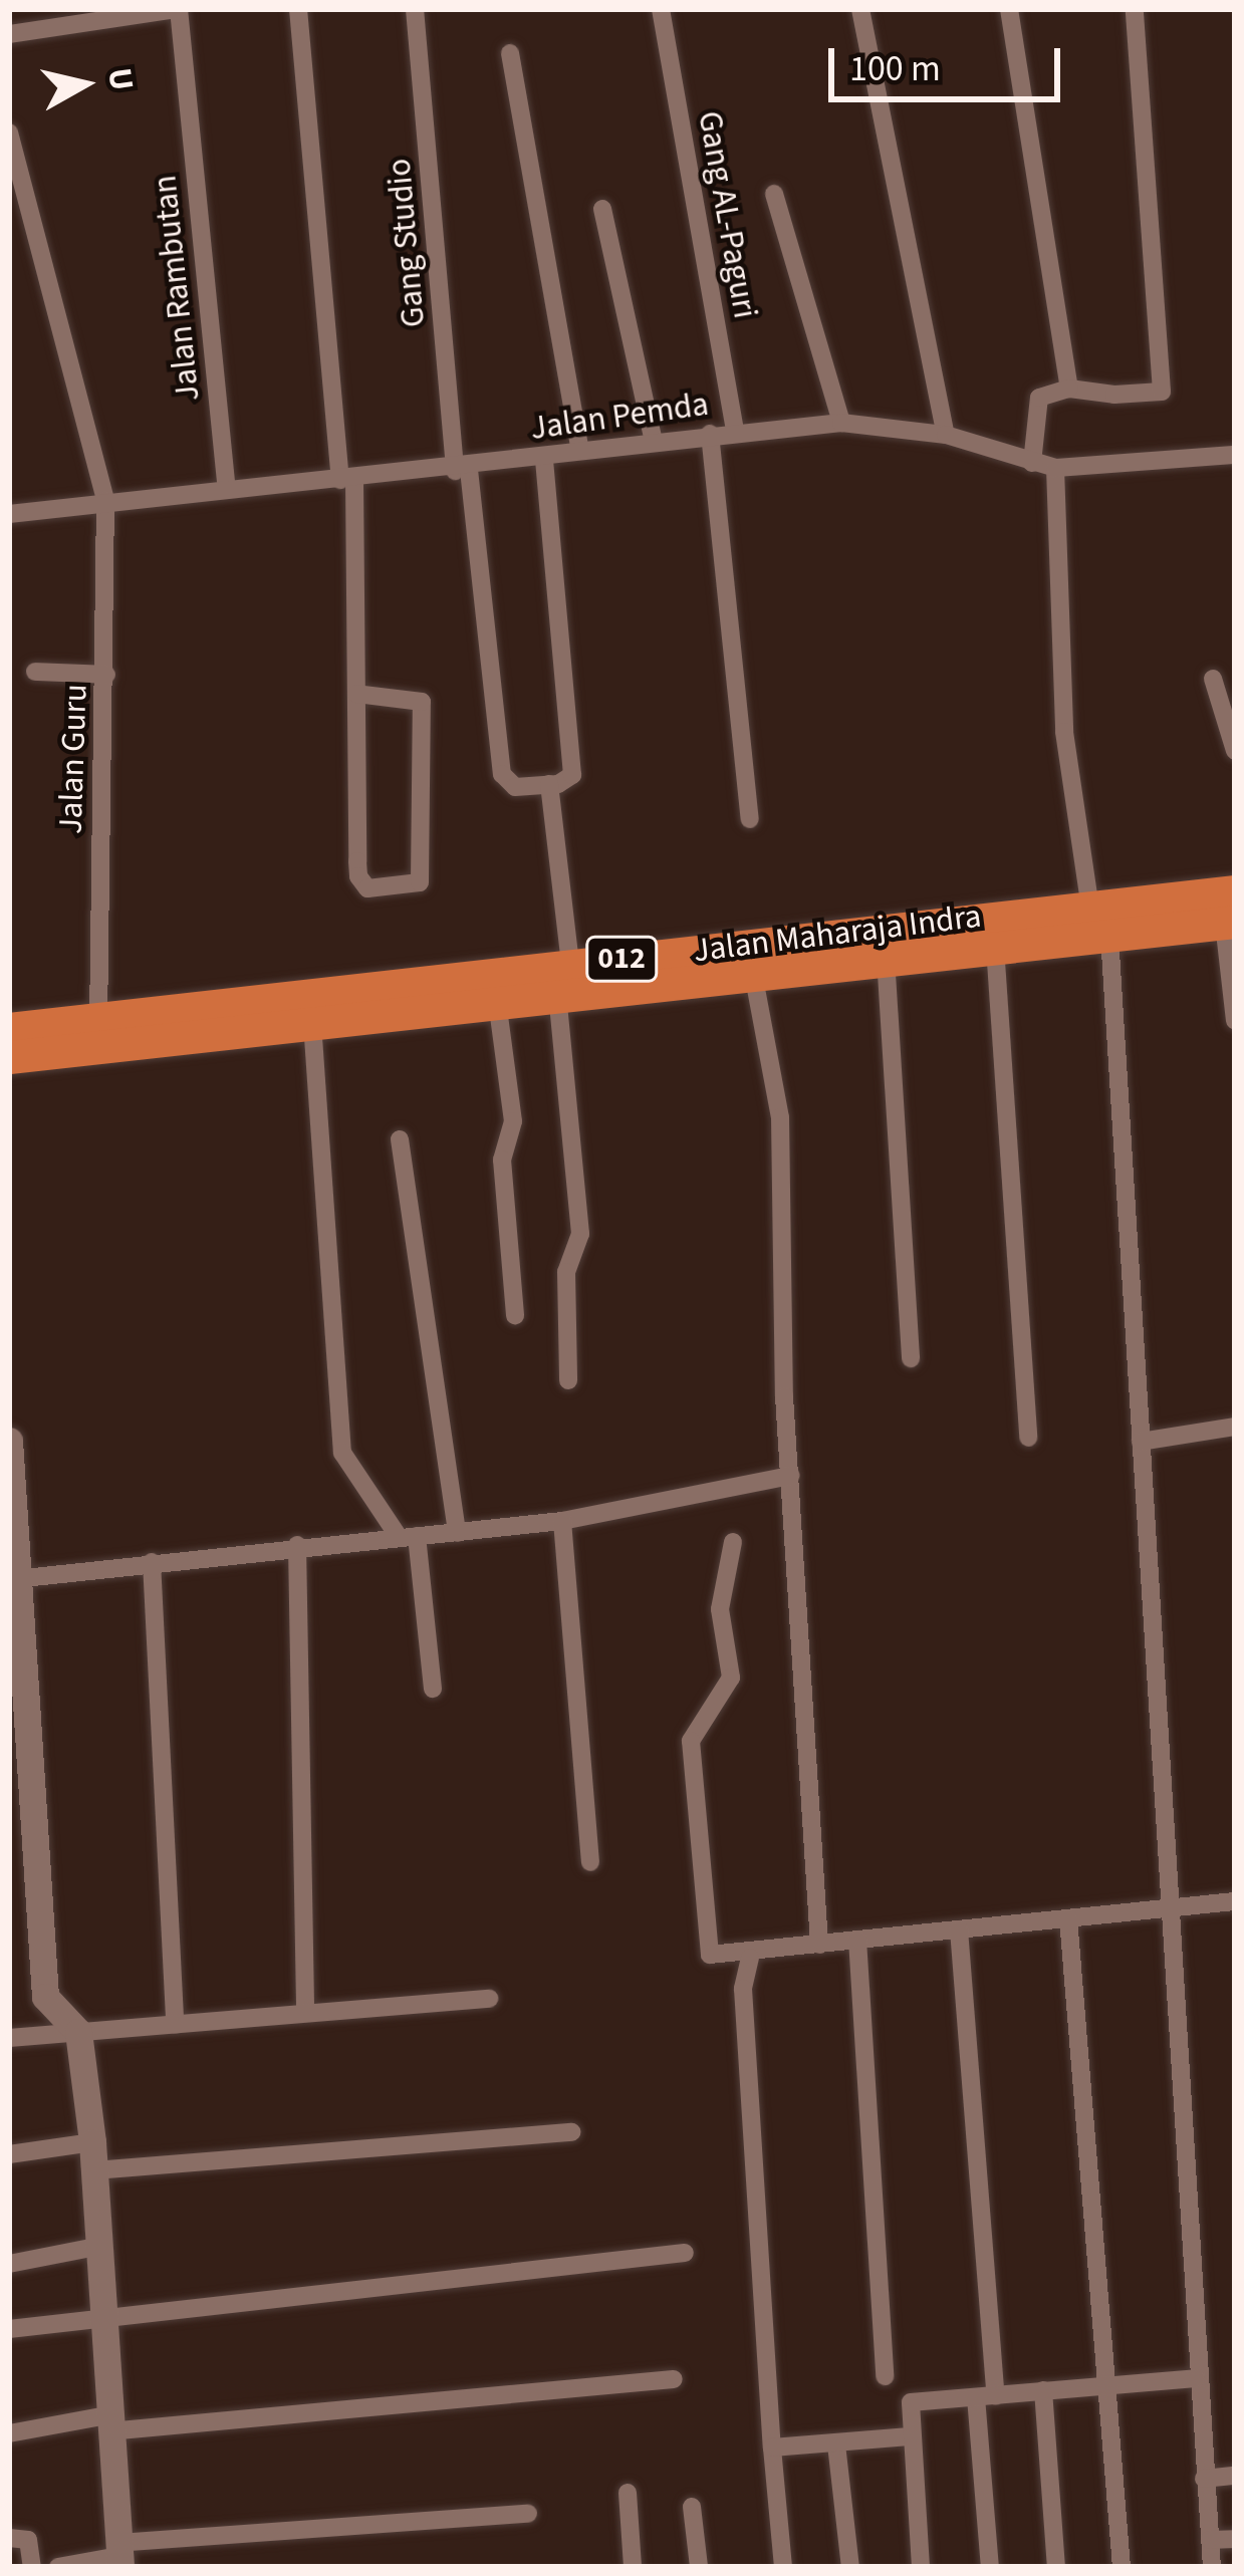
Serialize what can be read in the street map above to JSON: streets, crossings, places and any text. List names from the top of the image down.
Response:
{
  "streets": {
    "highway": ["Jalan Maharaja Indra", "012"],
    "street": [
      "Gang AL-Paguri",
      "Gang Studio",
      "Jalan Rambutan",
      "Jalan Pemda",
      "Jalan Guru"
    ]
  },
  "crossings": [
    ["Gang AL-Paguri", "Jalan Pemda"],
    ["Gang Studio", "Jalan Pemda"],
    ["Jalan Rambutan", "Jalan Pemda"],
    ["Jalan Pemda", "Jalan Guru"],
    ["Jalan Guru", "Jalan Maharaja Indra"]
  ],
  "scale_bar": "100 m",
  "north": "right"
}
